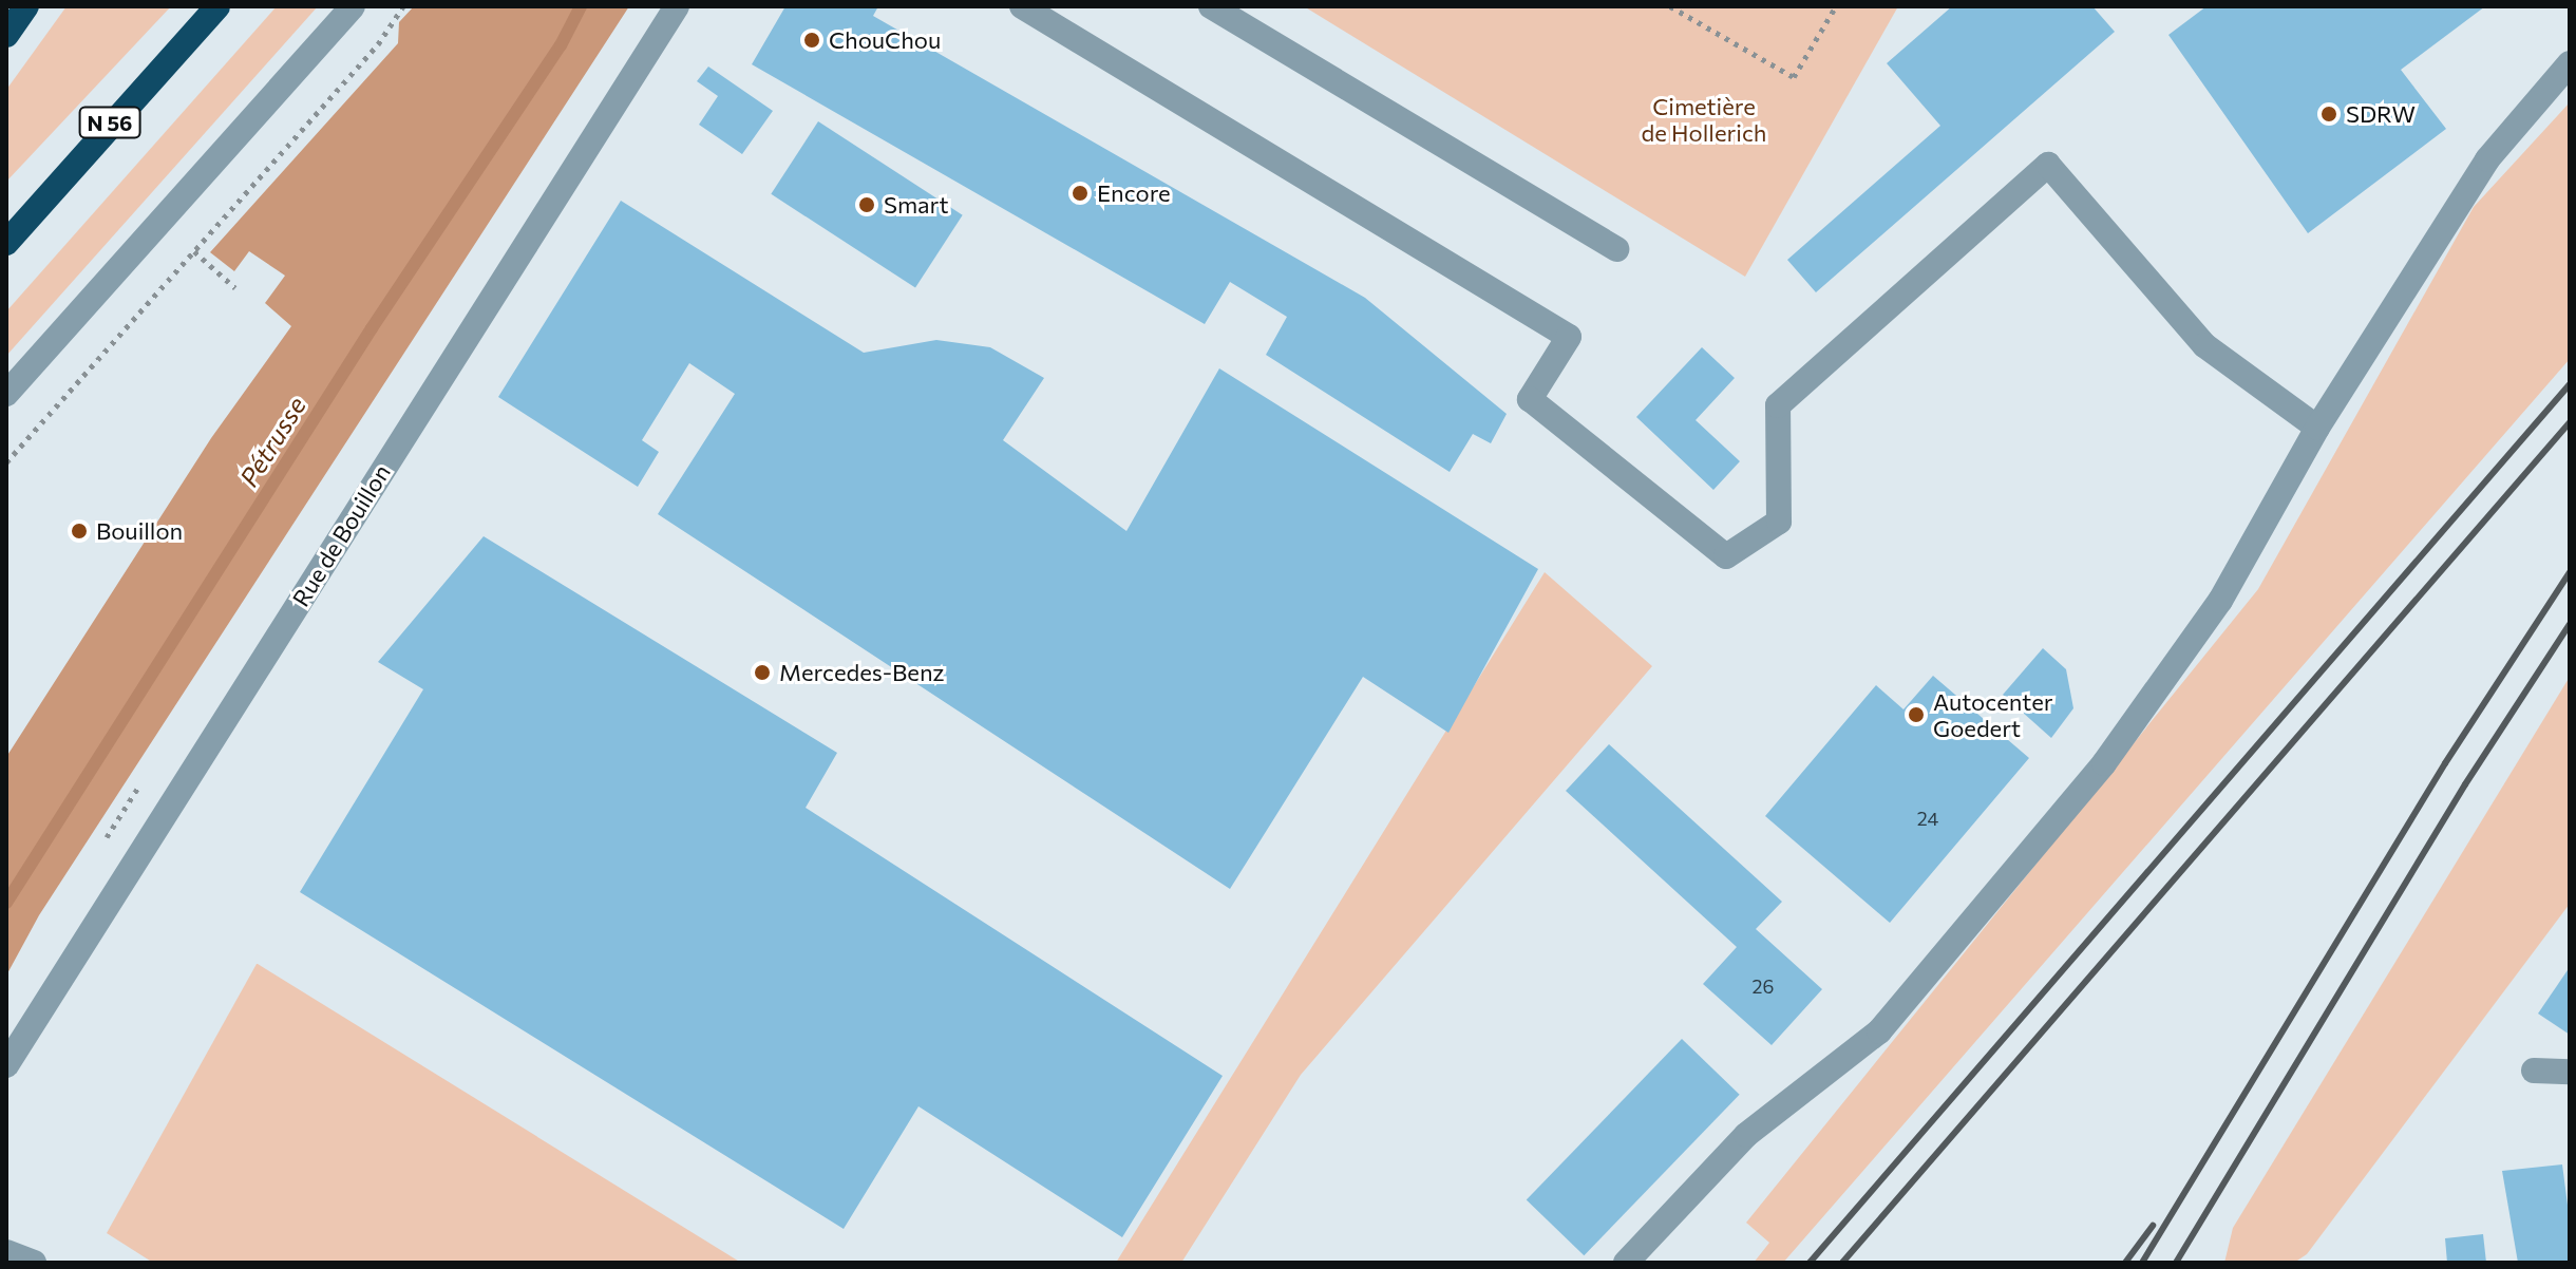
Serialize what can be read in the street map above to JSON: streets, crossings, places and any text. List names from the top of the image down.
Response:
{
  "streets": {
    "highway": ["N 56"],
    "street": ["Rue de Bouillon"]
  },
  "water": ["Pétrusse"],
  "parks": ["Cimetière de Hollerich"],
  "places": [
    "ChouChou",
    "SDRW",
    "Encore",
    "Smart",
    "Bouillon",
    "Mercedes-Benz",
    "Autocenter Goedert"
  ],
  "house_numbers": ["24", "26"]
}
